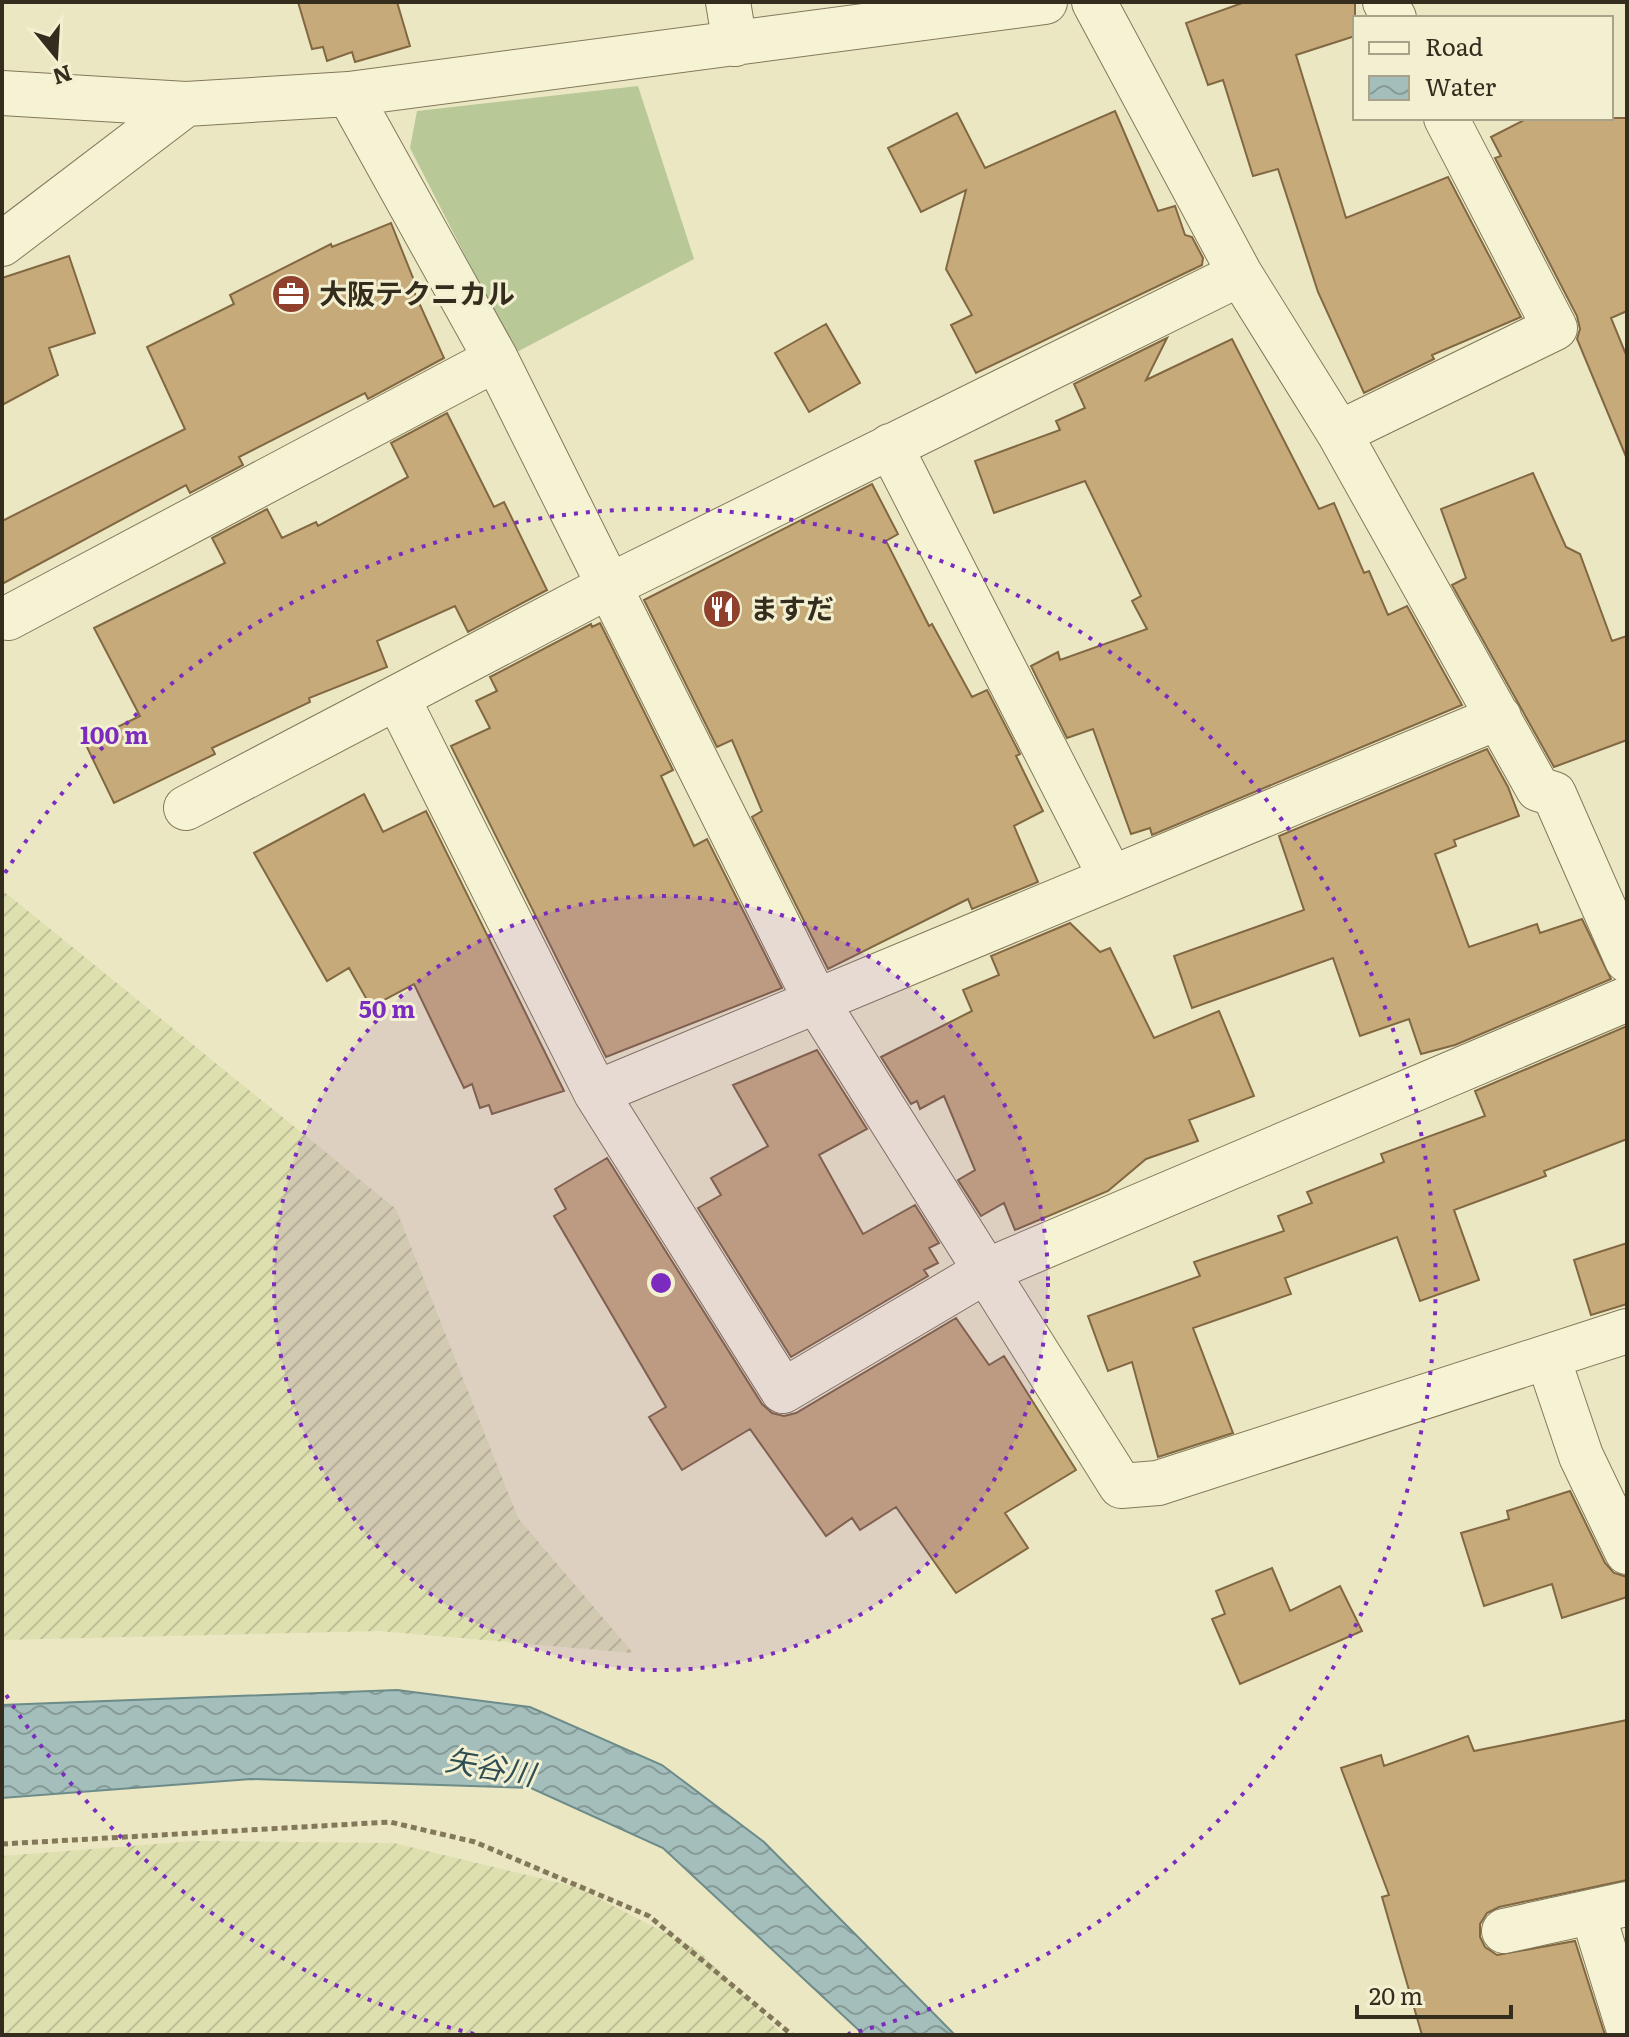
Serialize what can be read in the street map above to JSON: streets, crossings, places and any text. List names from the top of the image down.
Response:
{
  "water": ["矢谷川"],
  "places": {
    "office": ["大阪テクニカル"],
    "restaurant": ["ますだ"]
  },
  "legend": ["Road", "Water"],
  "scale_bar": "20 m",
  "north": "bottom",
  "rings": ["100 m", "50 m"]
}
